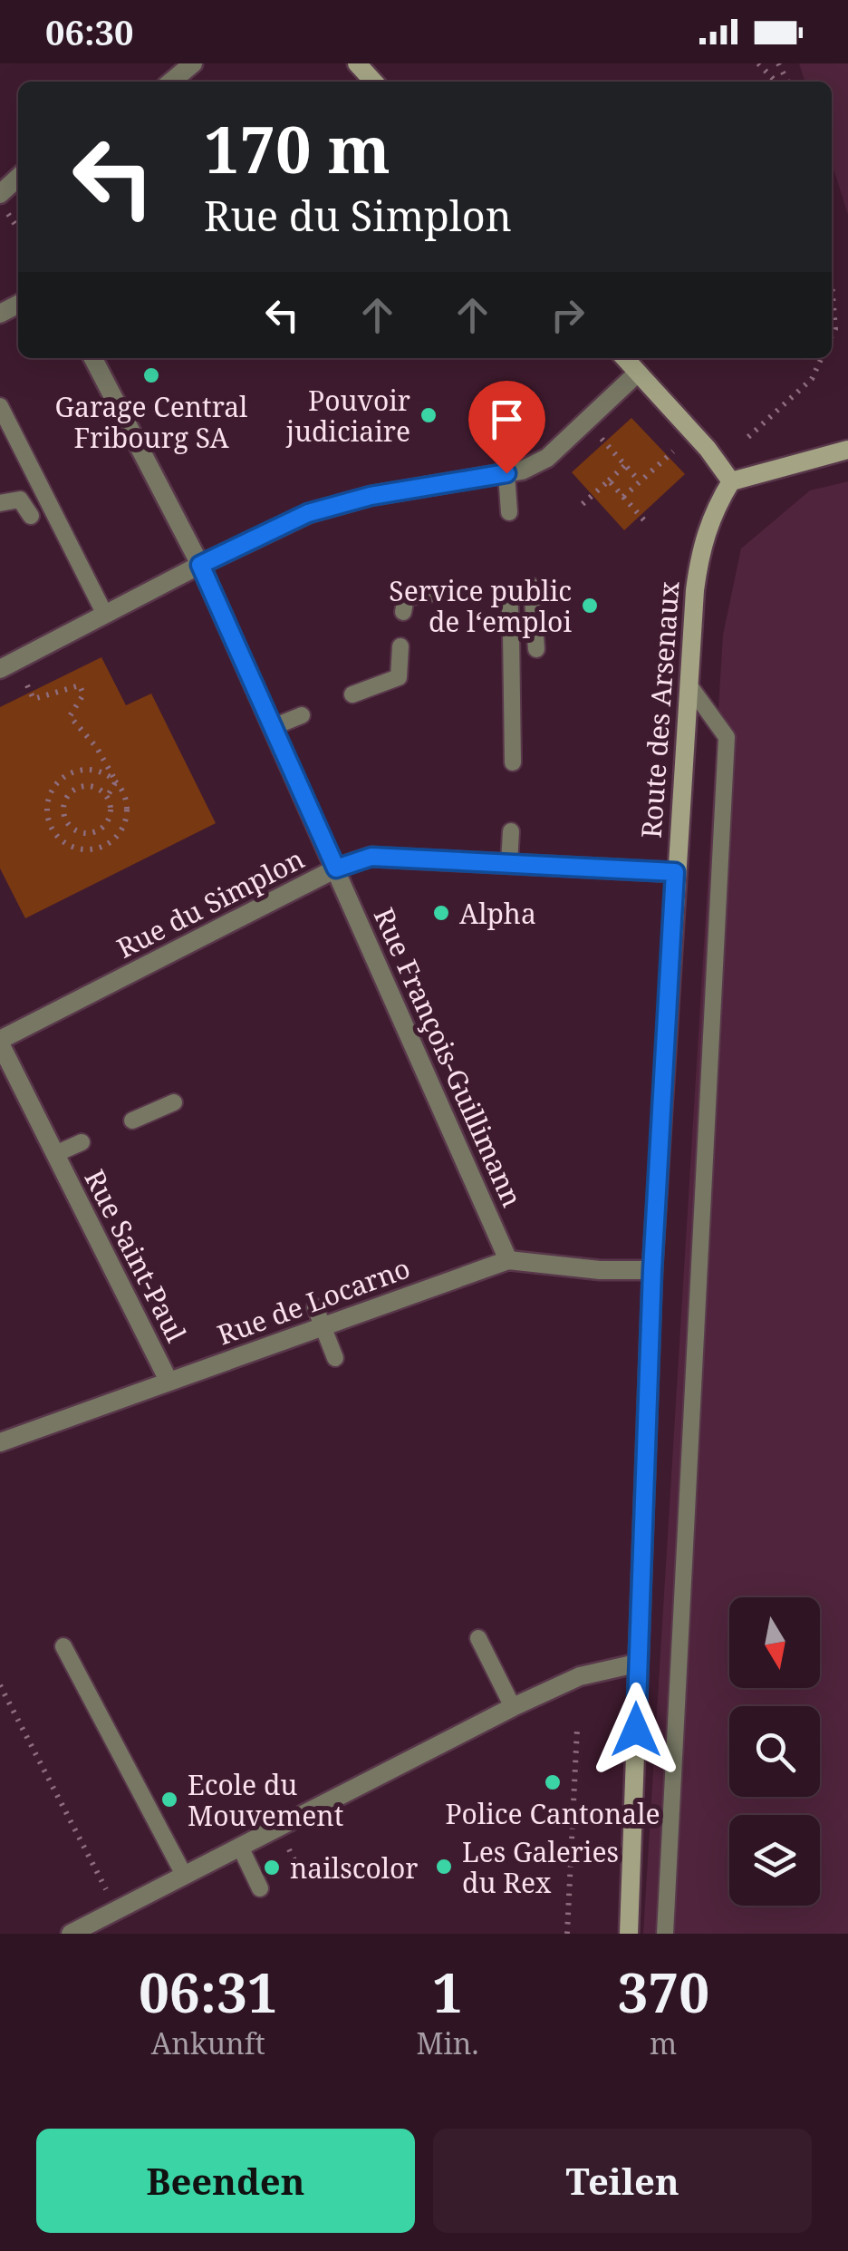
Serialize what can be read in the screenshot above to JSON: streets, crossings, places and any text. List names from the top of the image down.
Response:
{
  "streets": {
    "main road": ["Route des Arsenaux"],
    "street": [
      "Rue du Simplon",
      "Rue François-Guillimann",
      "Rue Saint-Paul",
      "Rue de Locarno"
    ]
  },
  "crossings": [
    ["Route des Arsenaux", "Rue du Simplon"],
    ["Route des Arsenaux", "Rue de Locarno"],
    ["Rue du Simplon", "Rue François-Guillimann"],
    ["Rue du Simplon", "Rue Saint-Paul"],
    ["Rue François-Guillimann", "Rue de Locarno"],
    ["Rue Saint-Paul", "Rue de Locarno"]
  ],
  "places": [
    "Garage Central Fribourg SA",
    "Pouvoir judiciaire",
    "Service public de l‘emploi",
    "Alpha",
    "Police Cantonale",
    "Ecole du Mouvement",
    "Les Galeries du Rex",
    "nailscolor"
  ],
  "north": "bottom",
  "page": {
    "status": "06:30",
    "turn": ["170 m", "Rue du Simplon"],
    "eta": [
      "06:31",
      "Ankunft",
      "1",
      "Min.",
      "370",
      "m"
    ],
    "buttons": ["Beenden", "Teilen"]
  }
}
